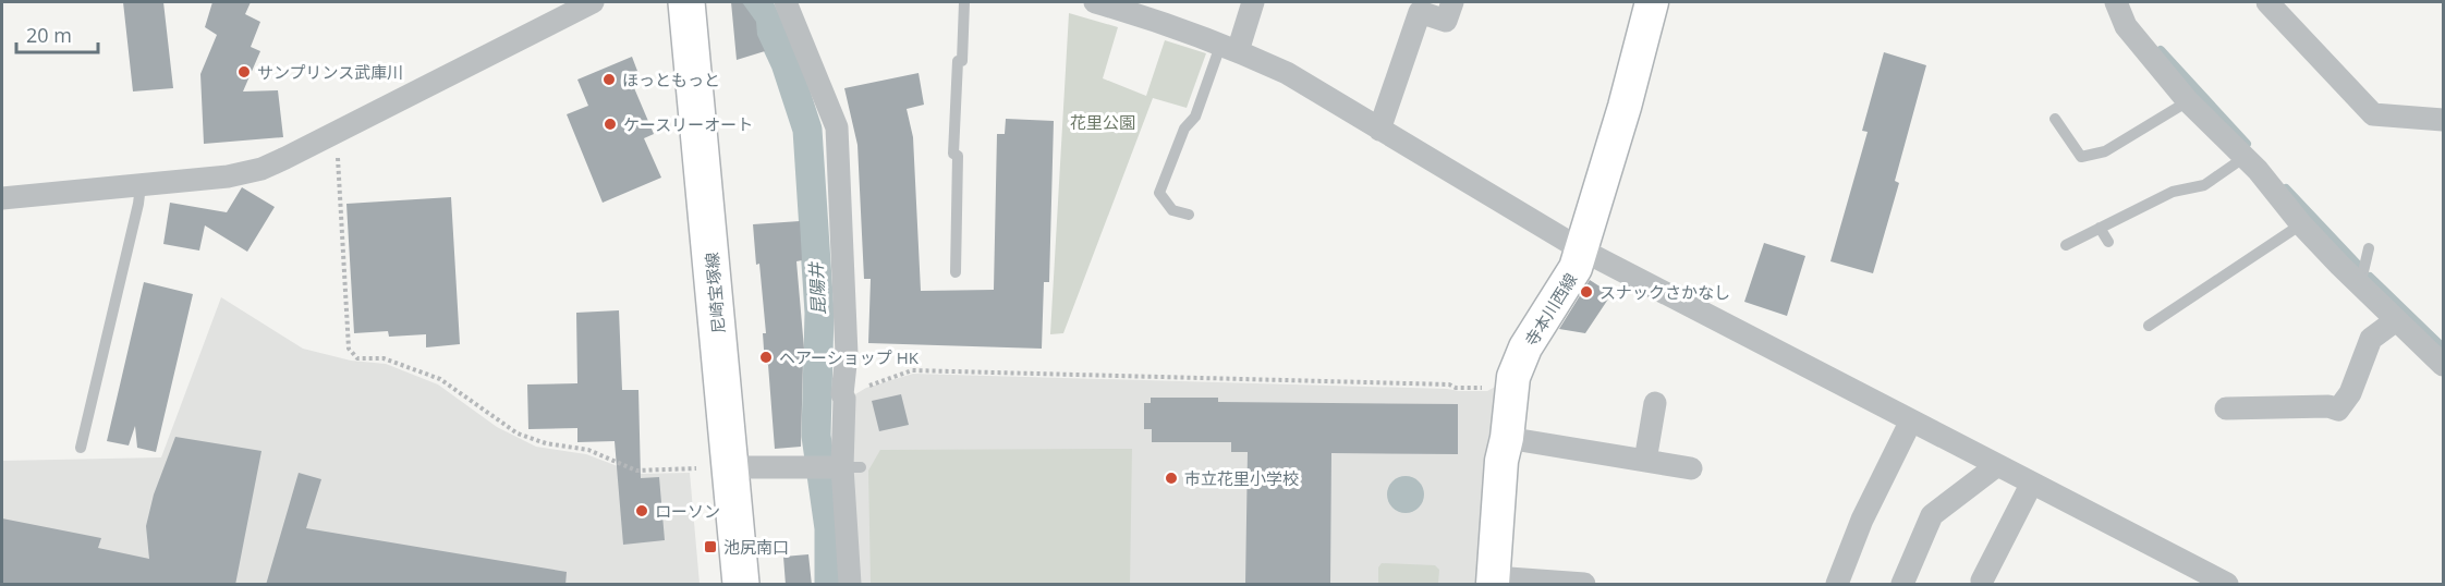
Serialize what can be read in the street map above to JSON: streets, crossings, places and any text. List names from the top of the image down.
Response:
{
  "streets": {
    "main road": ["尼崎宝塚線", "寺本川西線"]
  },
  "water": ["昆陽井"],
  "parks": ["花里公園"],
  "places": {
    "other": [
      "サンプリンス武庫川",
      "ほっともっと",
      "ケースリーオート",
      "スナックさかなし",
      "ヘアーショップ HK",
      "市立花里小学校",
      "ローソン"
    ],
    "transit": ["池尻南口"]
  },
  "scale_bar": "20 m"
}
